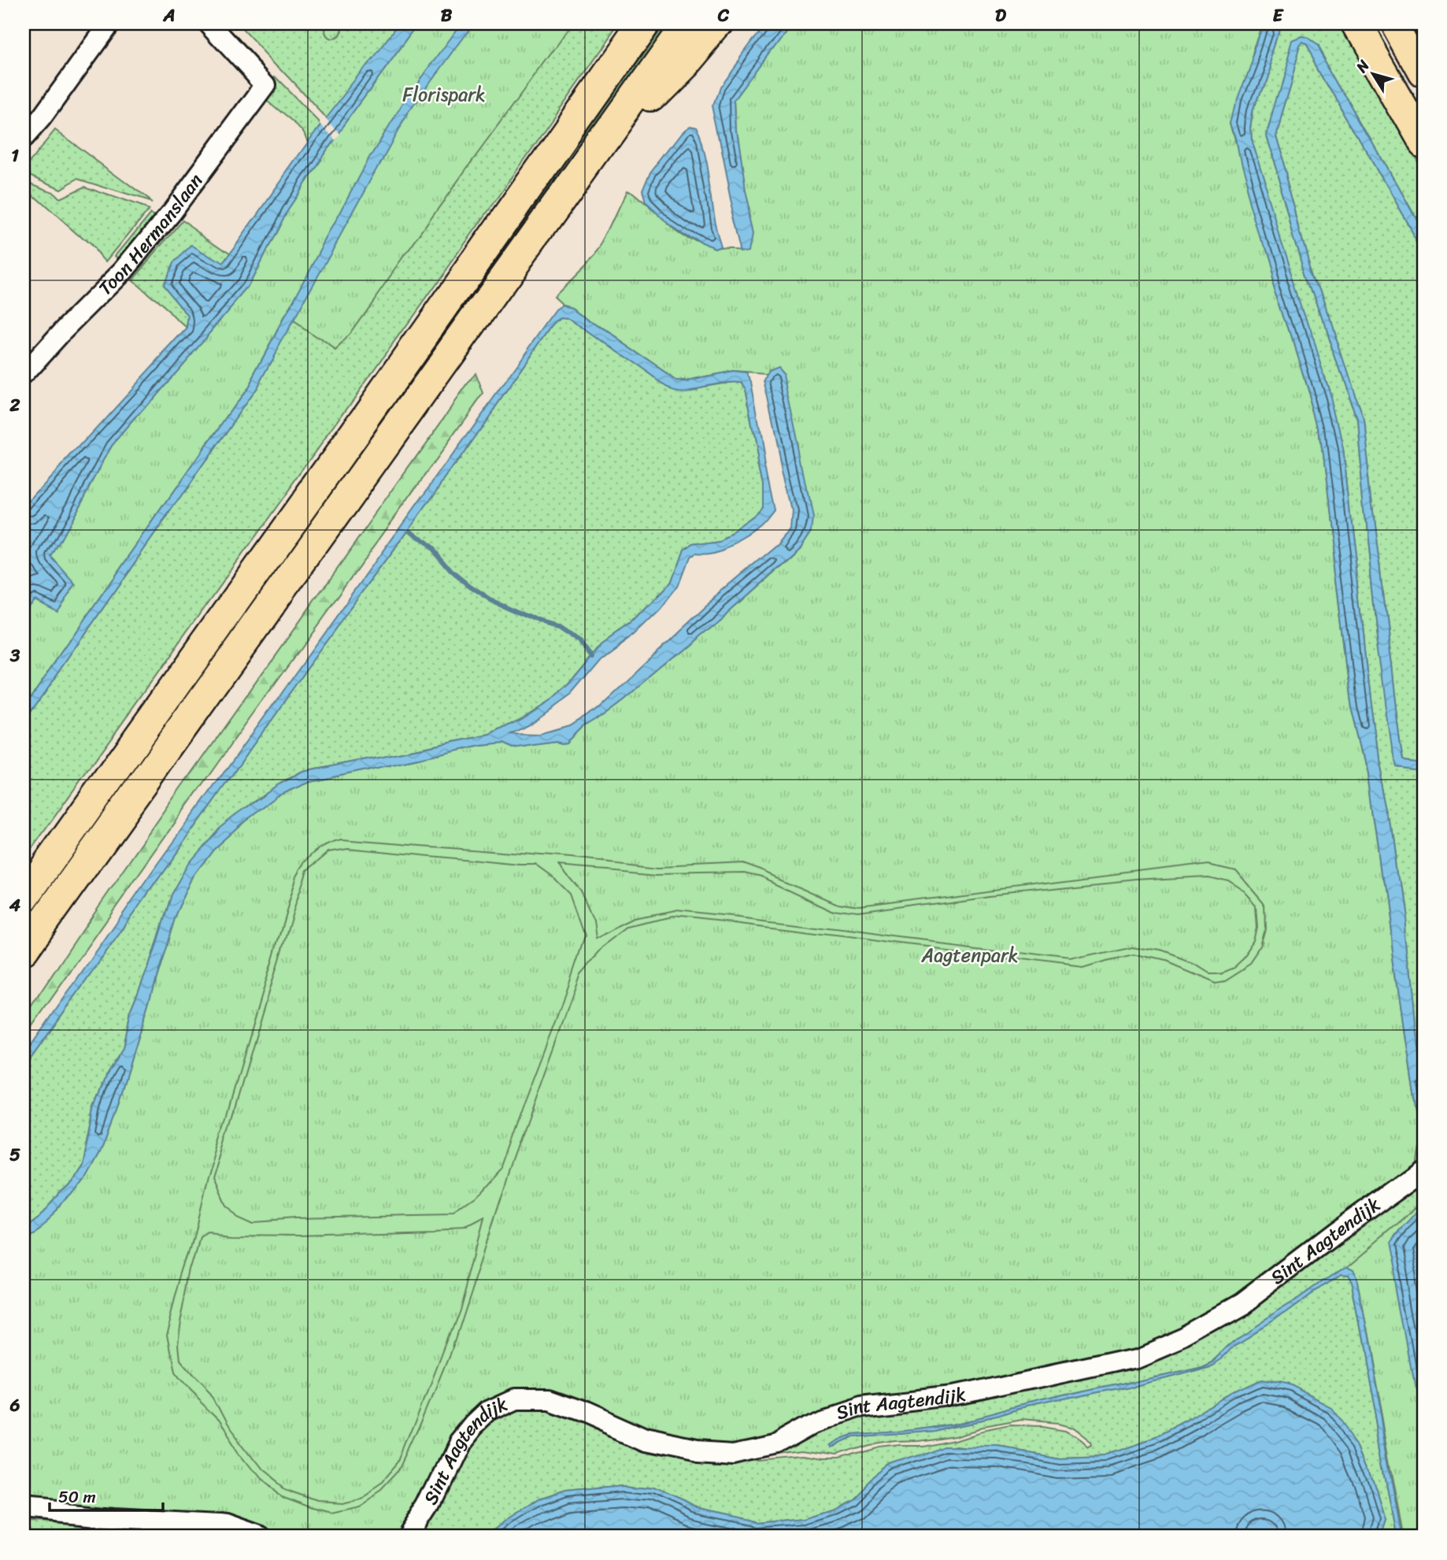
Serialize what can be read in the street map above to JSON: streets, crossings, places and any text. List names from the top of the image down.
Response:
{
  "streets": {
    "street": ["Toon Hermanslaan", "Sint Aagtendijk"]
  },
  "parks": ["Florispark", "Aagtenpark"],
  "scale_bar": "50 m",
  "north": "top left",
  "grid": {
    "columns": [
      "A",
      "B",
      "C",
      "D",
      "E"
    ],
    "rows": [
      "1",
      "2",
      "3",
      "4",
      "5",
      "6"
    ]
  }
}
